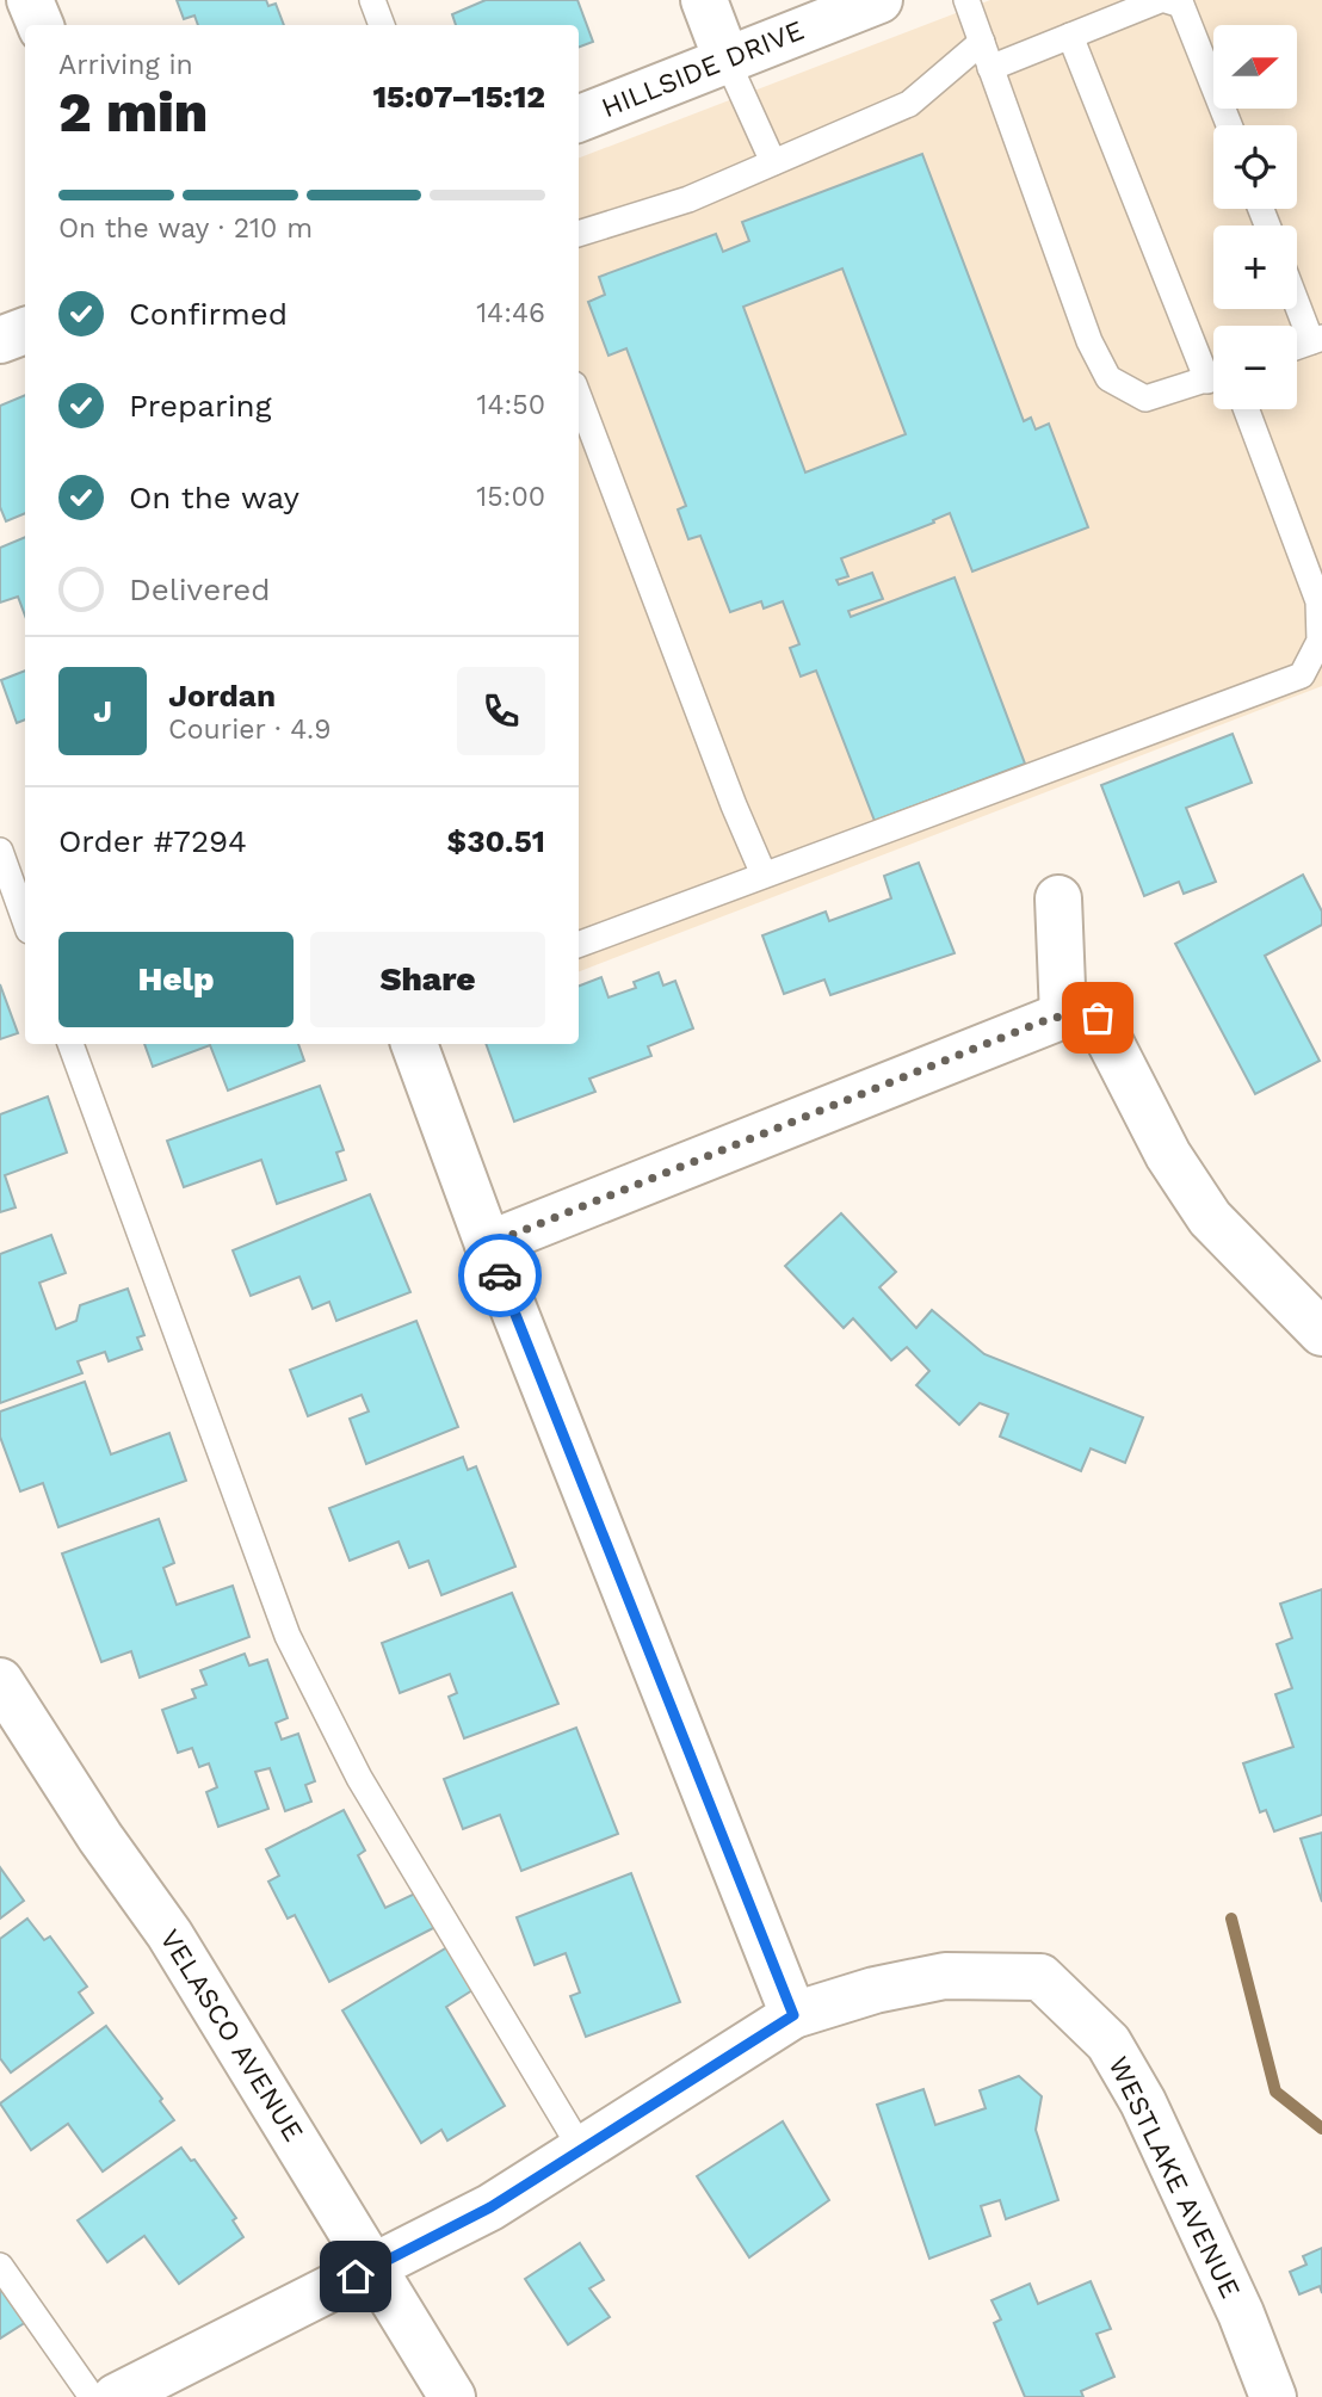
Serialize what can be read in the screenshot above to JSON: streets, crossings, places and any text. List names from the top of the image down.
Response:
{
  "streets": {
    "street": ["HILLSIDE DRIVE", "VELASCO AVENUE", "WESTLAKE AVENUE"]
  },
  "crossings": [
    ["VELASCO AVENUE", "WESTLAKE AVENUE"]
  ],
  "north": "right",
  "page": {
    "map_buttons": ["+", "−"],
    "heading": ["2 min", "Arriving in", "15:07–15:12"],
    "panel": [
      "Jordan",
      "Courier · 4.9",
      "Order #7294",
      "$30.51"
    ],
    "bar": "On the way · 210 m",
    "list": [
      ["Confirmed", "14:46"],
      ["Preparing", "14:50"],
      ["On the way", "15:00"],
      "Delivered"
    ],
    "round": "J",
    "buttons": ["Help", "Share"]
  }
}
